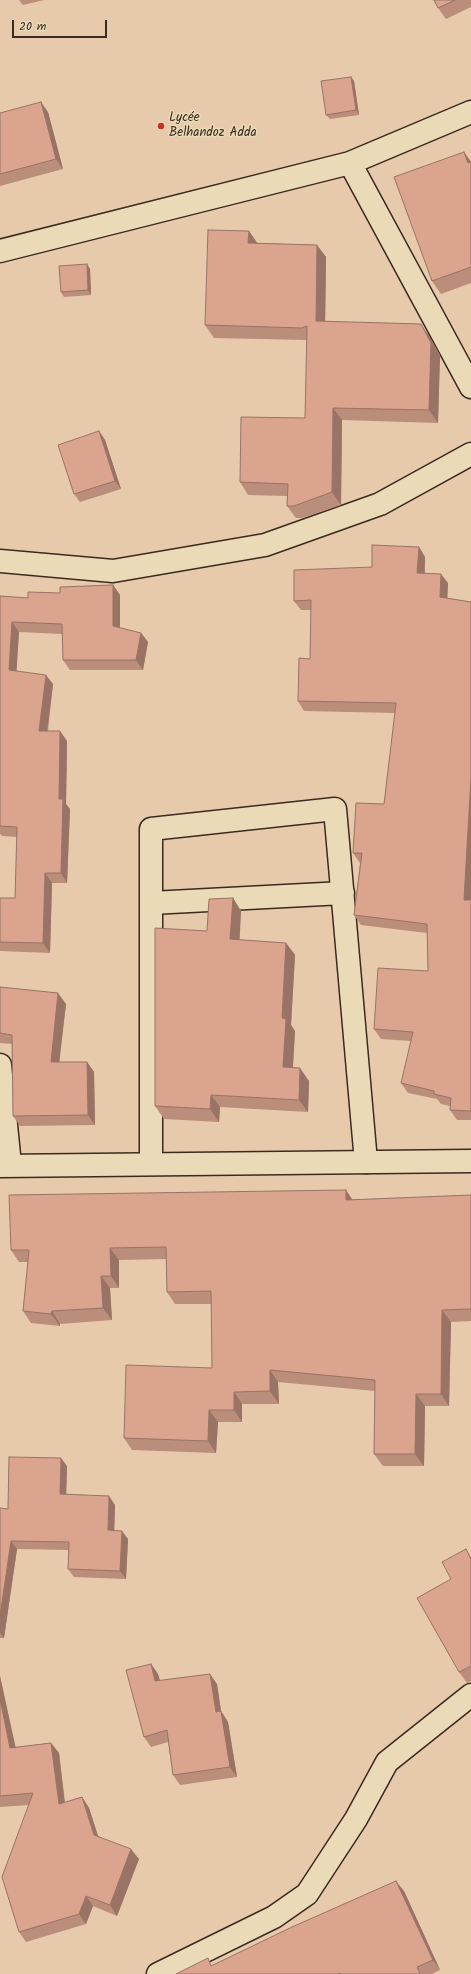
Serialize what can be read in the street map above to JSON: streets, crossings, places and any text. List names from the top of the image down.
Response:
{
  "places": ["Lycée Belhandoz Adda"],
  "scale_bar": "20 m"
}
